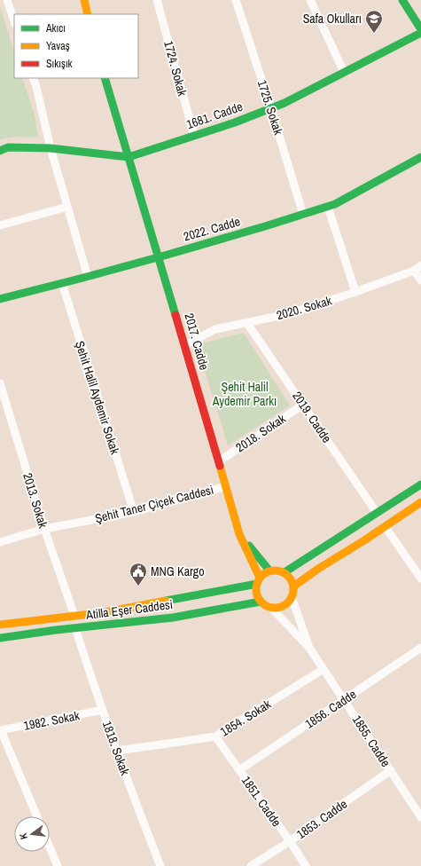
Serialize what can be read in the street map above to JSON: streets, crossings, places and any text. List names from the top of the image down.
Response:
{
  "streets": {
    "street": [
      "1724. Sokak",
      "1725. Sokak",
      "1681. Cadde",
      "2022. Cadde",
      "2020. Sokak",
      "2017. Cadde",
      "Şehit Halil Aydemir Sokak",
      "2019. Cadde",
      "2018. Sokak",
      "2013. Sokak",
      "Şehit Taner Çiçek Caddesi",
      "Atilla Eşer Caddesi",
      "1856. Cadde",
      "1854. Sokak",
      "1982. Sokak",
      "1855. Cadde",
      "1818. Sokak",
      "1851. Cadde",
      "1853. Cadde"
    ]
  },
  "crossings": [
    ["1724. Sokak", "1681. Cadde"],
    ["1725. Sokak", "1681. Cadde"],
    ["1725. Sokak", "2022. Cadde"],
    ["1681. Cadde", "2017. Cadde"],
    ["2022. Cadde", "2017. Cadde"],
    ["2022. Cadde", "Şehit Halil Aydemir Sokak"],
    ["2020. Sokak", "2017. Cadde"],
    ["2020. Sokak", "2019. Cadde"],
    ["2017. Cadde", "2018. Sokak"],
    ["2017. Cadde", "Şehit Taner Çiçek Caddesi"],
    ["2017. Cadde", "Atilla Eşer Caddesi"],
    ["2017. Cadde", "1855. Cadde"],
    ["Şehit Halil Aydemir Sokak", "Şehit Taner Çiçek Caddesi"],
    ["2019. Cadde", "2018. Sokak"],
    ["2013. Sokak", "Şehit Taner Çiçek Caddesi"],
    ["2013. Sokak", "Atilla Eşer Caddesi"],
    ["Atilla Eşer Caddesi", "1855. Cadde"],
    ["Atilla Eşer Caddesi", "1818. Sokak"],
    ["1856. Cadde", "1855. Cadde"],
    ["1856. Cadde", "1851. Cadde"],
    ["1854. Sokak", "1855. Cadde"],
    ["1854. Sokak", "1818. Sokak"],
    ["1854. Sokak", "1851. Cadde"],
    ["1982. Sokak", "1818. Sokak"],
    ["1855. Cadde", "1853. Cadde"],
    ["1851. Cadde", "1853. Cadde"]
  ],
  "parks": ["Şehit Halil Aydemir Parkı"],
  "places": {
    "school or university": ["Safa Okulları"],
    "public building": ["MNG Kargo"]
  },
  "legend": ["Akıcı", "Yavaş", "Sıkışık"],
  "north": "left"
}
